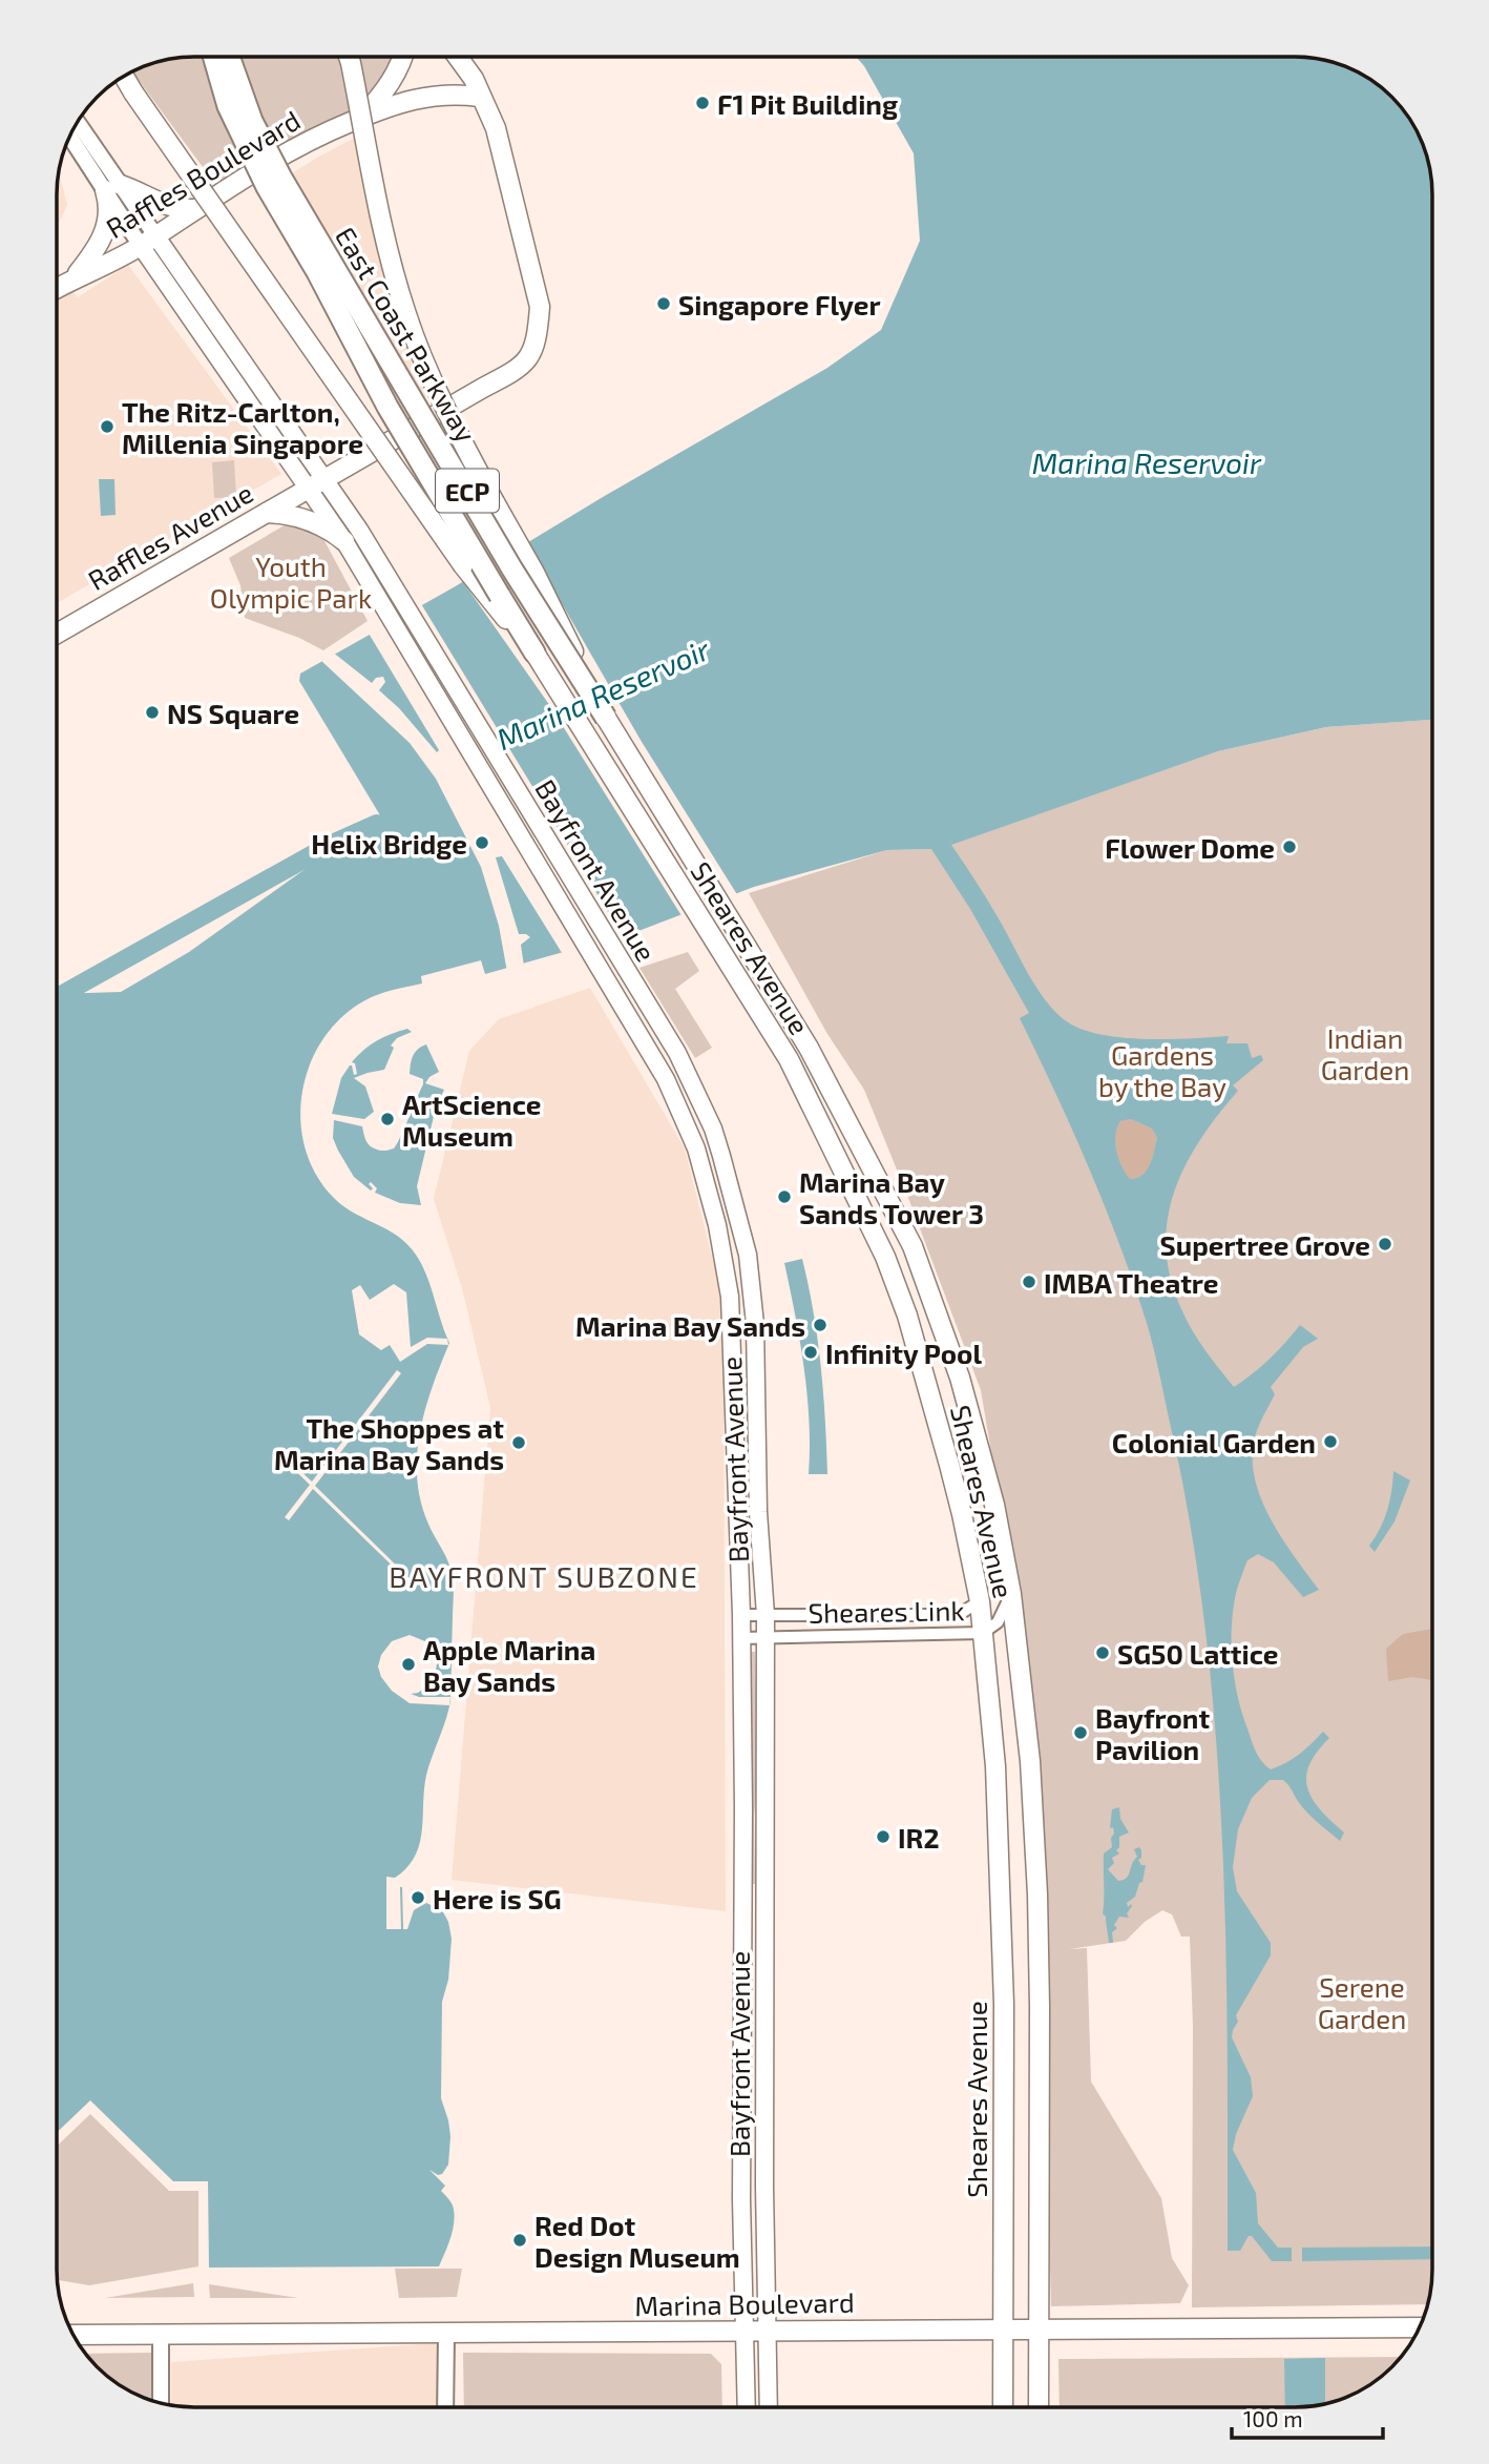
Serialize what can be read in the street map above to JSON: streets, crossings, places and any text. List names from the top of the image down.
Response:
{
  "streets": {
    "highway": ["East Coast Parkway", "ECP"],
    "main road": [
      "Raffles Boulevard",
      "Raffles Avenue",
      "Bayfront Avenue",
      "Sheares Avenue",
      "Marina Boulevard"
    ],
    "street": ["Sheares Link"]
  },
  "crossings": [
    ["Raffles Boulevard", "Raffles Avenue"],
    ["Raffles Boulevard", "Bayfront Avenue"],
    ["East Coast Parkway", "Sheares Avenue"],
    ["Raffles Avenue", "Bayfront Avenue"],
    ["Bayfront Avenue", "Sheares Link"],
    ["Bayfront Avenue", "Marina Boulevard"],
    ["Sheares Avenue", "Sheares Link"],
    ["Sheares Avenue", "Marina Boulevard"]
  ],
  "districts": ["BAYFRONT SUBZONE"],
  "water": ["Marina Reservoir"],
  "parks": [
    "Youth Olympic Park",
    "Indian Garden",
    "Gardens by the Bay",
    "Serene Garden"
  ],
  "places": [
    "F1 Pit Building",
    "Singapore Flyer",
    "The Ritz-Carlton, Millenia Singapore",
    "NS Square",
    "Helix Bridge",
    "Flower Dome",
    "ArtScience Museum",
    "Marina Bay Sands Tower 3",
    "Supertree Grove",
    "IMBA Theatre",
    "Marina Bay Sands",
    "Infinity Pool",
    "Colonial Garden",
    "The Shoppes at Marina Bay Sands",
    "SG50 Lattice",
    "Apple Marina Bay Sands",
    "Bayfront Pavilion",
    "IR2",
    "Here is SG",
    "Red Dot Design Museum"
  ],
  "scale_bar": "100 m"
}
